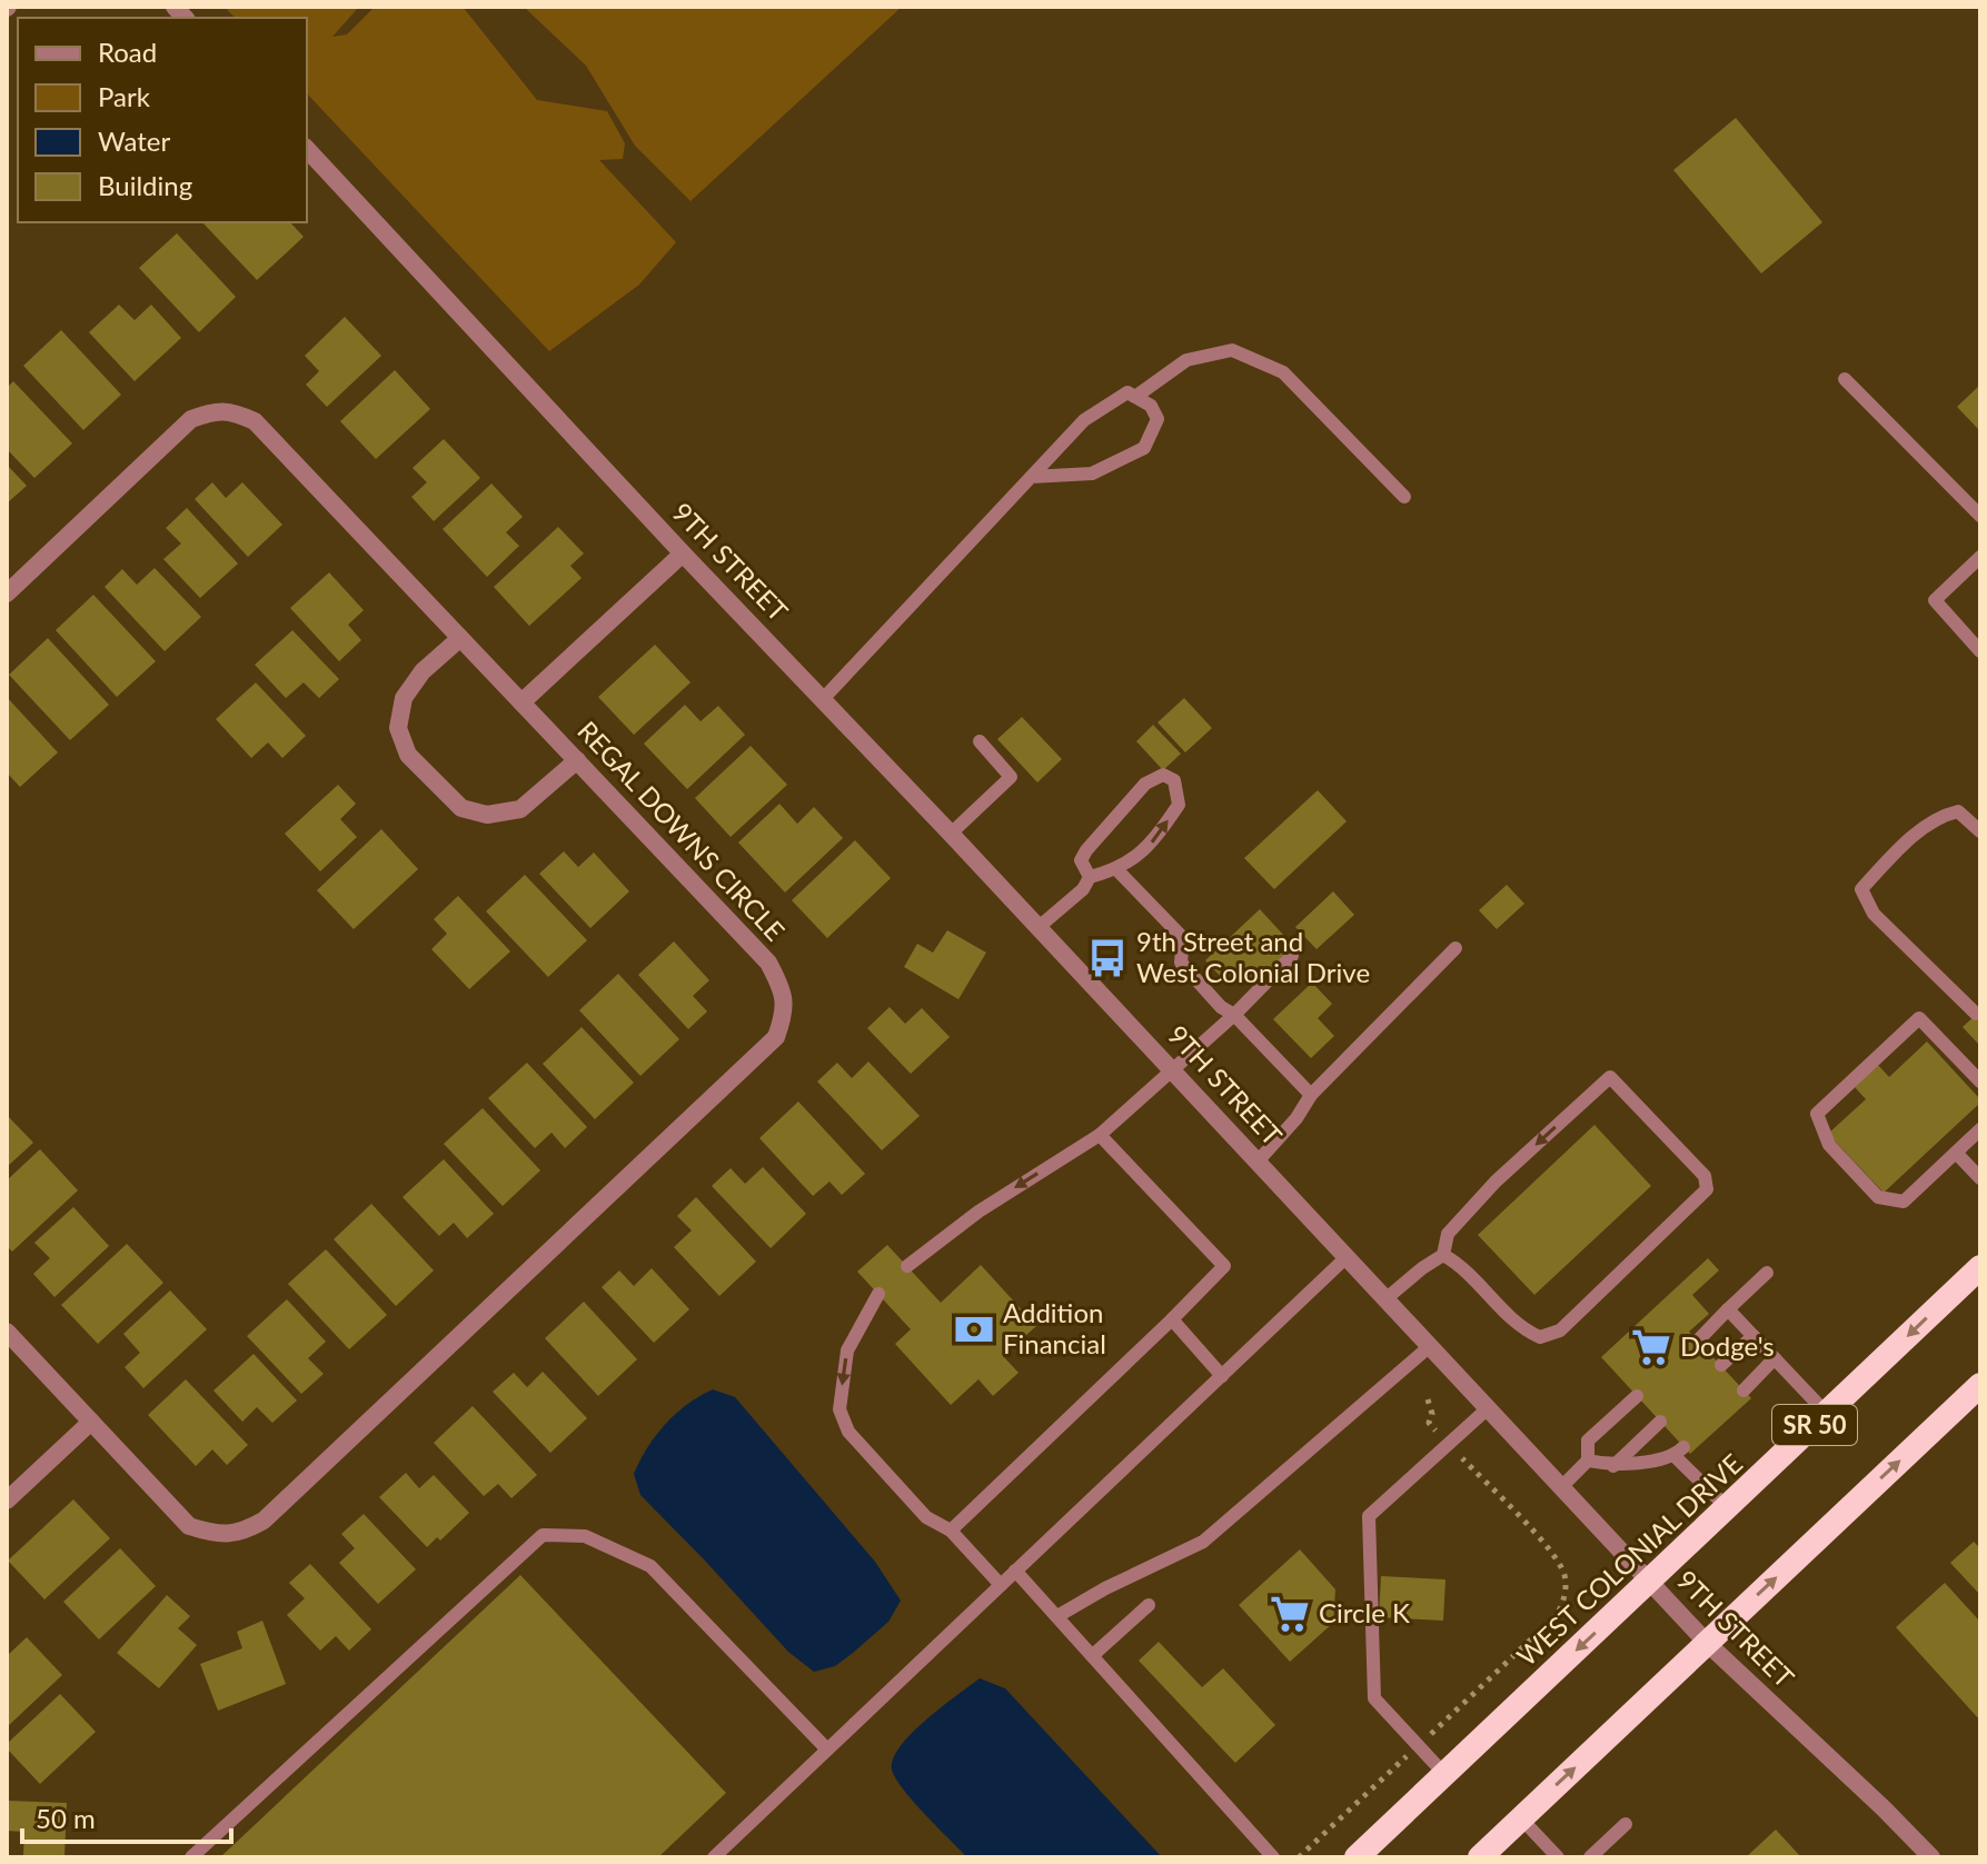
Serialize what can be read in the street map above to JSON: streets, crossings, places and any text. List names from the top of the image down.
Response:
{
  "streets": {
    "highway": ["SR 50", "WEST COLONIAL DRIVE"],
    "street": ["9TH STREET", "REGAL DOWNS CIRCLE"]
  },
  "crossings": [
    ["9TH STREET", "WEST COLONIAL DRIVE"]
  ],
  "places": {
    "bus stop": ["9th Street and West Colonial Drive"],
    "bank": ["Addition Financial"],
    "supermarket": ["Dodge's", "Circle K"]
  },
  "legend": [
    "Road",
    "Park",
    "Water",
    "Building"
  ],
  "scale_bar": "50 m"
}
